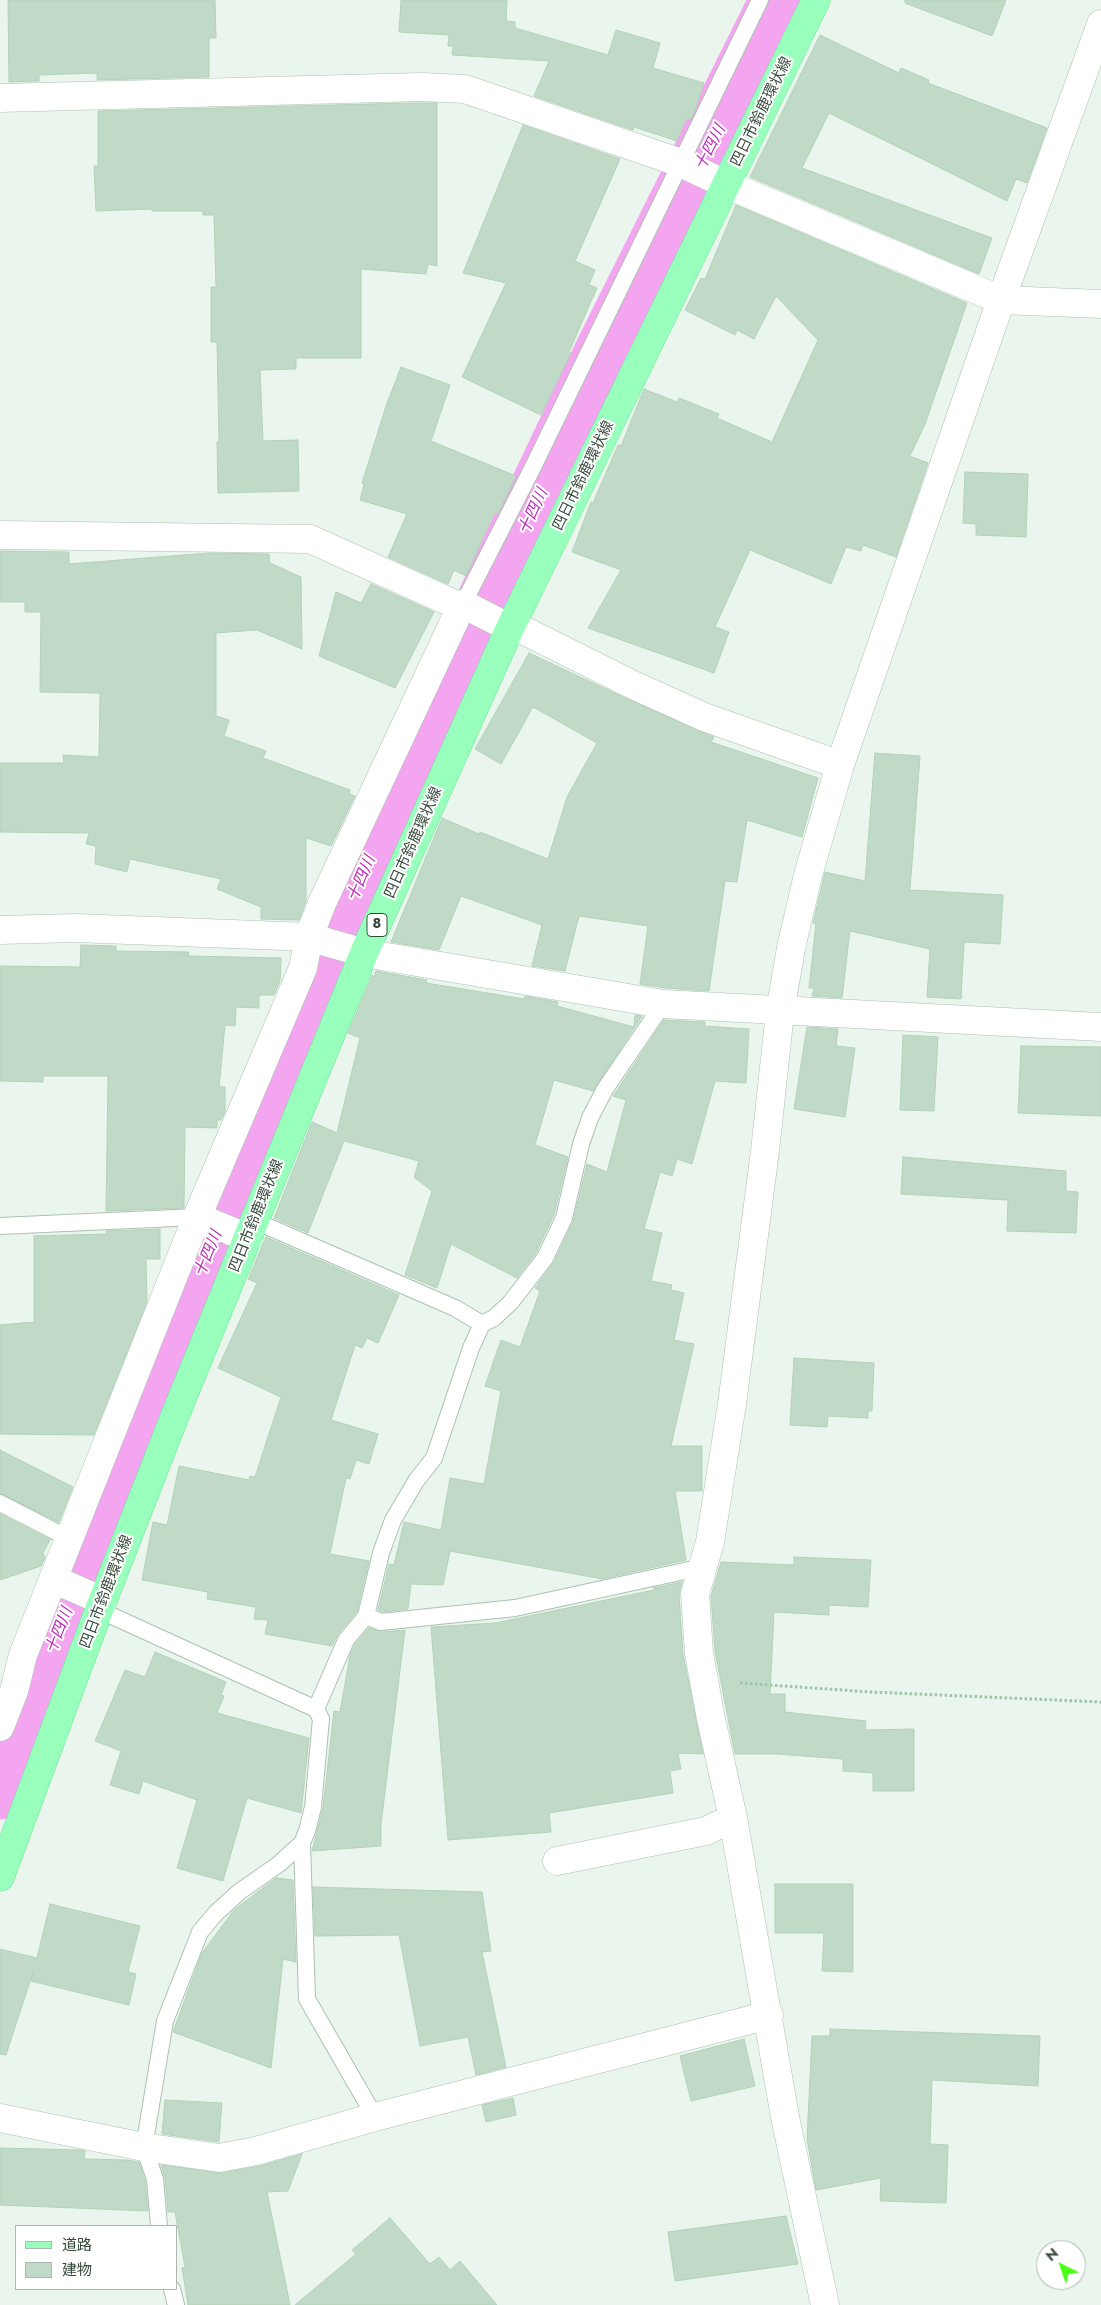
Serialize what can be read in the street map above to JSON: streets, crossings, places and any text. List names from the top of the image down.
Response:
{
  "streets": {
    "main road": ["四日市鈴鹿環状線", "8"]
  },
  "water": ["十四川"],
  "legend": ["道路", "建物"],
  "north": "top left"
}
